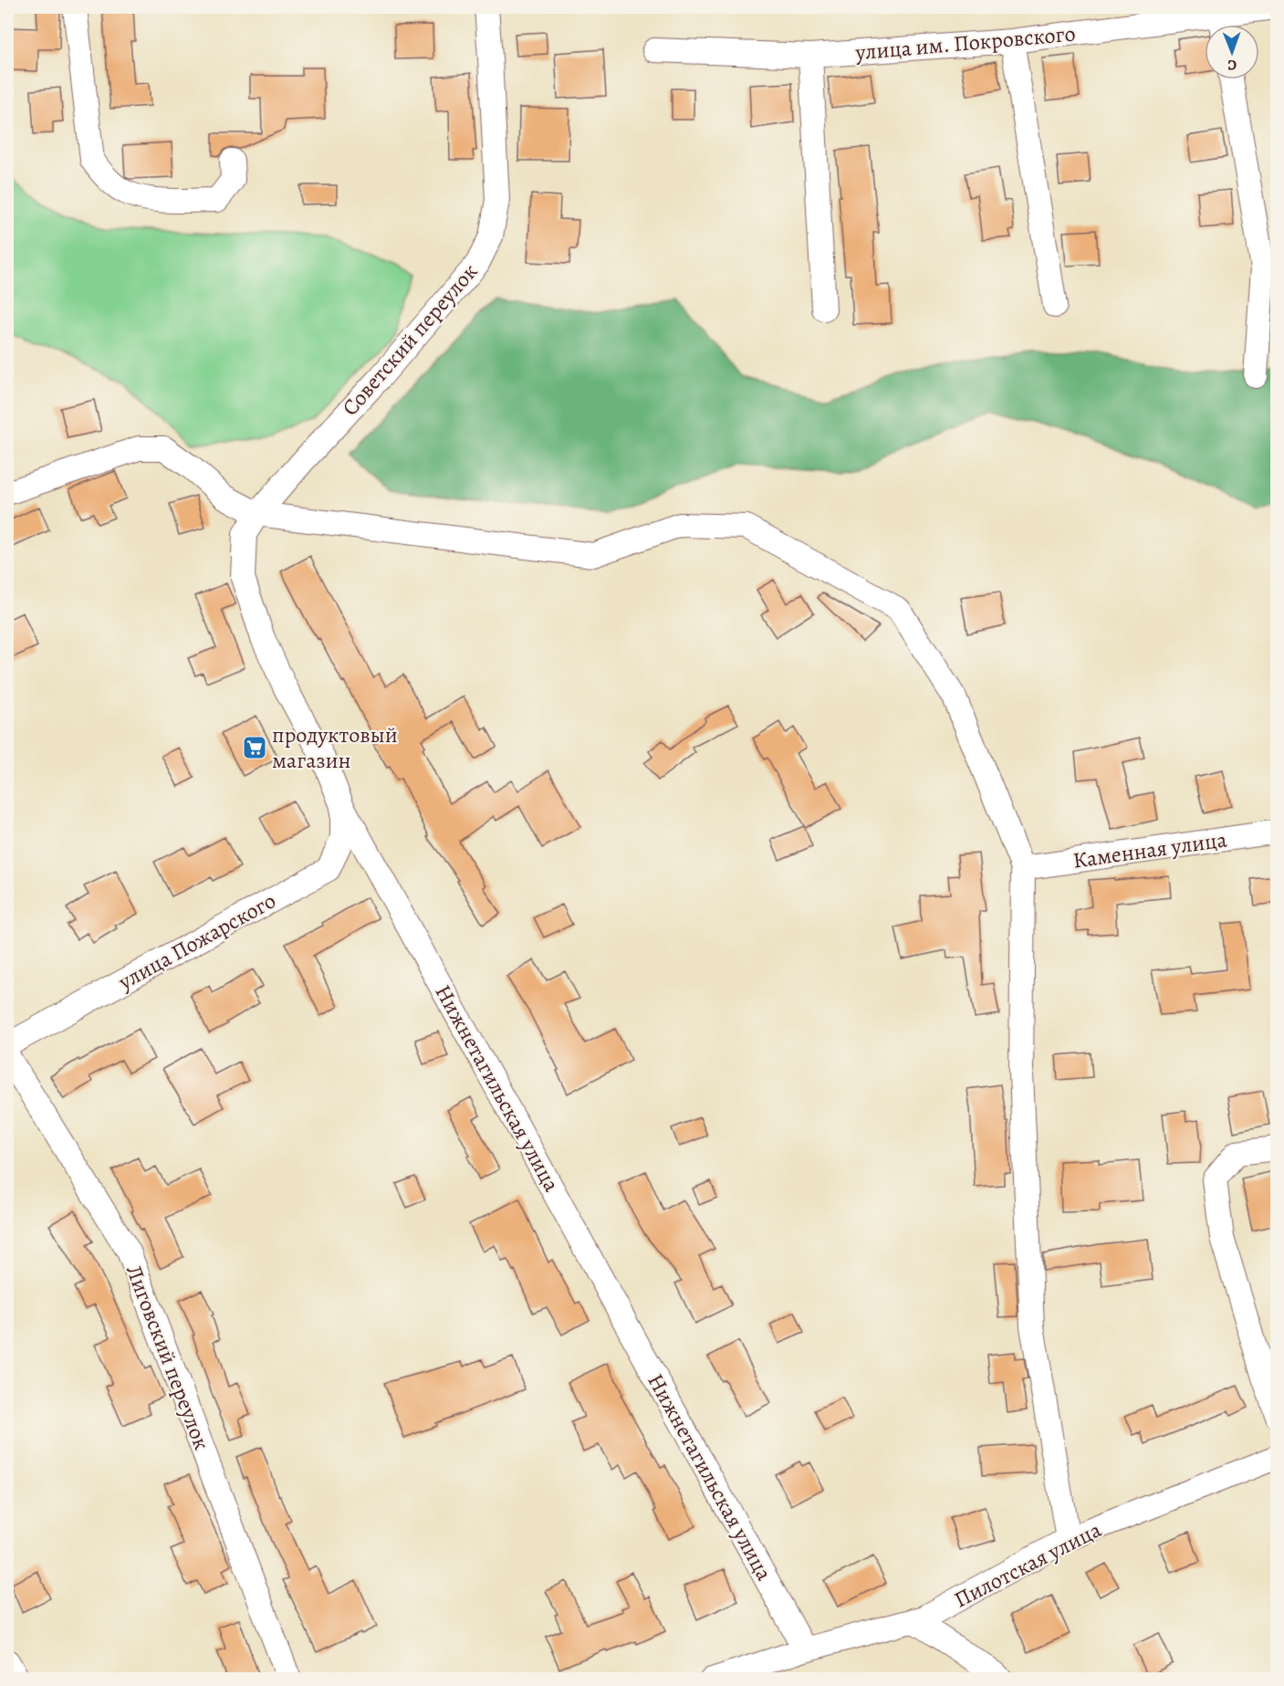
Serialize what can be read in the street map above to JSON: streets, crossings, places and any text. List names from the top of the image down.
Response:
{
  "streets": {
    "street": [
      "улица им. Покровского",
      "Советский переулок",
      "Каменная улица",
      "улица Пожарского",
      "Нижнетагильская улица",
      "Лиговский переулок",
      "Пилотская улица"
    ]
  },
  "crossings": [
    ["Советский переулок", "Нижнетагильская улица"],
    ["улица Пожарского", "Нижнетагильская улица"],
    ["Нижнетагильская улица", "Пилотская улица"]
  ],
  "places": {
    "supermarket": ["продуктовый магазин"]
  },
  "north": "bottom"
}
